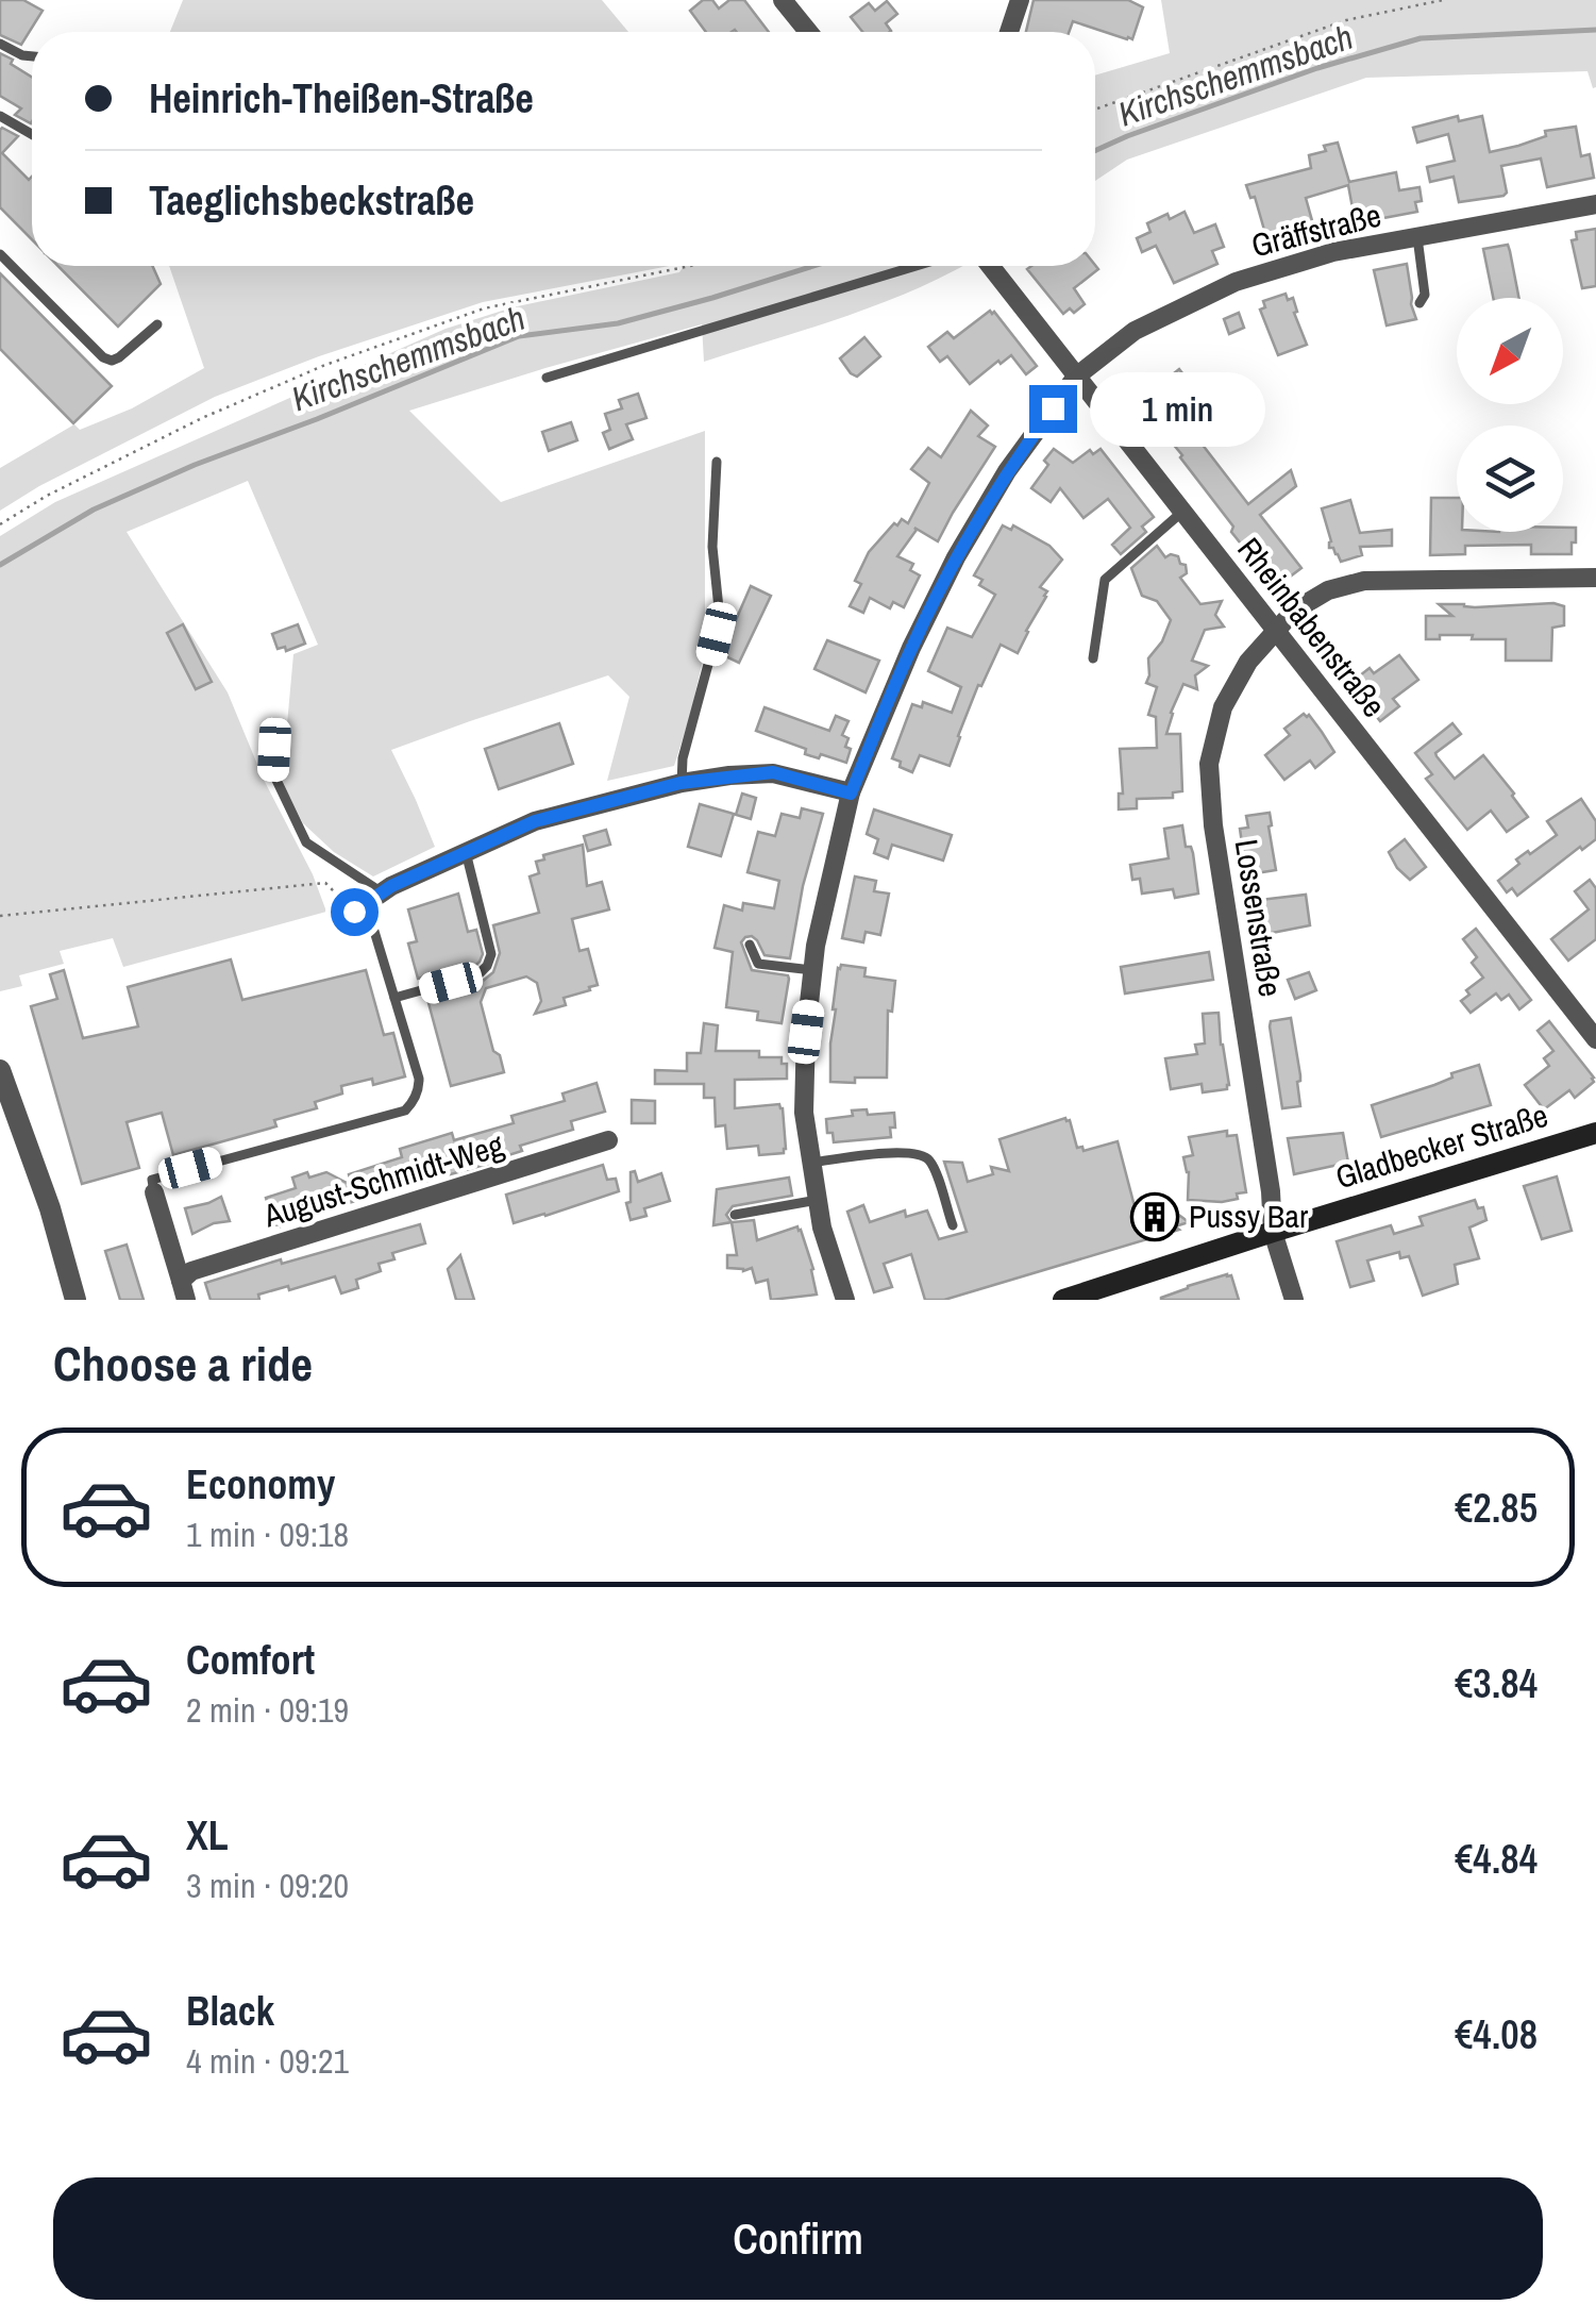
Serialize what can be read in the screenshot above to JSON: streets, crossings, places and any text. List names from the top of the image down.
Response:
{
  "streets": {
    "main road": ["Gladbecker Straße"],
    "street": [
      "Gräffstraße",
      "Rheinbabenstraße",
      "Lossenstraße",
      "August-Schmidt-Weg"
    ]
  },
  "crossings": [
    ["Gräffstraße", "Rheinbabenstraße"],
    ["Rheinbabenstraße", "Lossenstraße"],
    ["Lossenstraße", "Gladbecker Straße"]
  ],
  "water": ["Kirchschemmsbach"],
  "places": {
    "building": ["Pussy Bar"]
  },
  "north": "bottom left",
  "page": {
    "banner": ["Heinrich-Theißen-Straße", "Taeglichsbeckstraße"],
    "bubble": "1 min",
    "heading": "Choose a ride",
    "list": [
      {
        "name": "Economy",
        "note": "1 min · 09:18",
        "value": "€2.85"
      },
      {
        "name": "Comfort",
        "note": "2 min · 09:19",
        "value": "€3.84"
      },
      {
        "name": "XL",
        "note": "3 min · 09:20",
        "value": "€4.84"
      },
      {
        "name": "Black",
        "note": "4 min · 09:21",
        "value": "€4.08"
      }
    ],
    "buttons": "Confirm"
  }
}
